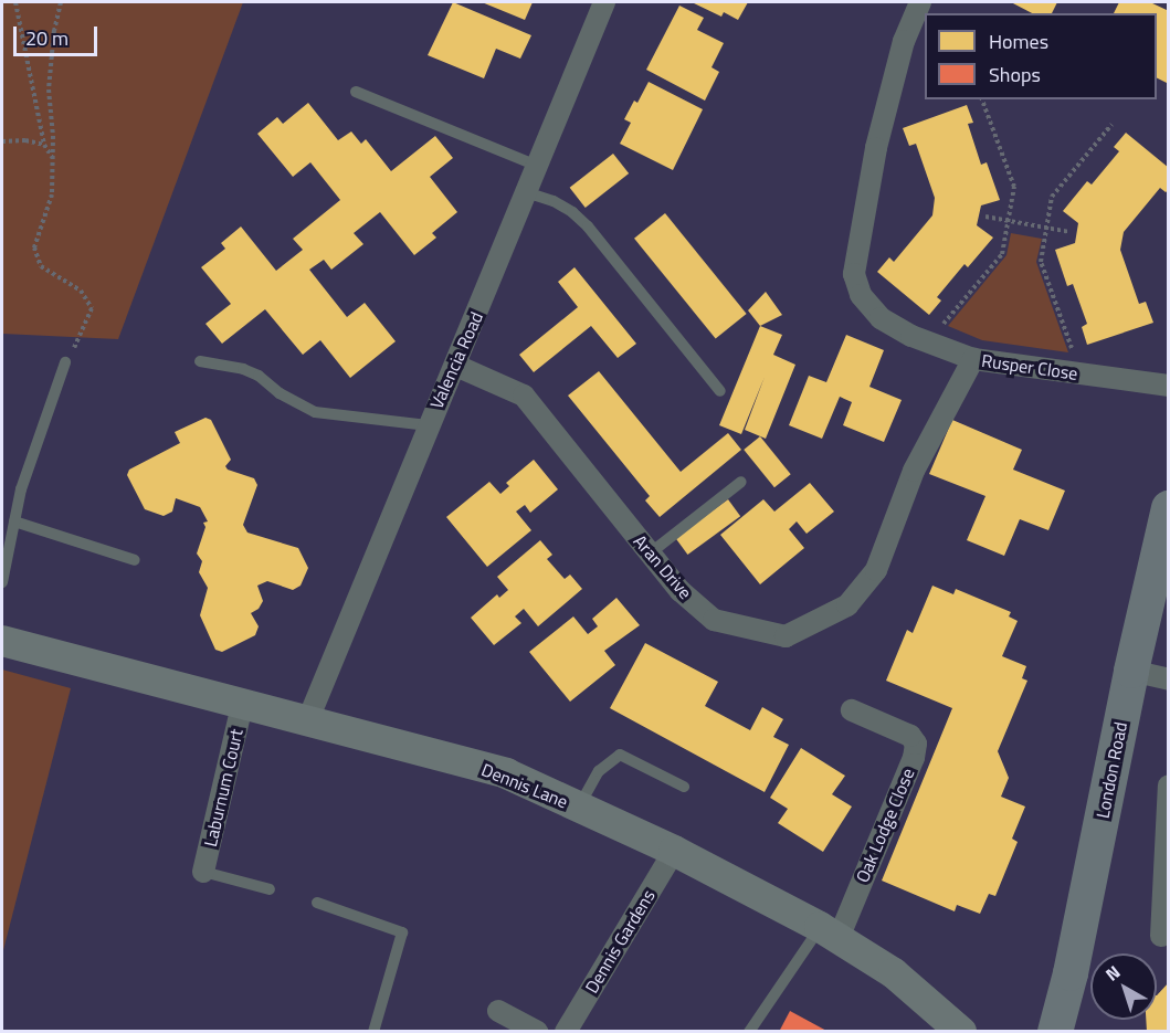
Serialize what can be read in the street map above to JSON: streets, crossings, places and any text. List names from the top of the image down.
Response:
{
  "streets": {
    "main road": ["London Road"],
    "street": [
      "Valencia Road",
      "Rusper Close",
      "Aran Drive",
      "Dennis Lane",
      "Laburnum Court",
      "Oak Lodge Close",
      "Dennis Gardens"
    ]
  },
  "crossings": [
    ["Valencia Road", "Aran Drive"],
    ["Valencia Road", "Dennis Lane"],
    ["Rusper Close", "Aran Drive"],
    ["Dennis Lane", "Laburnum Court"],
    ["Dennis Lane", "Oak Lodge Close"],
    ["Dennis Lane", "Dennis Gardens"]
  ],
  "legend": ["Homes", "Shops"],
  "scale_bar": "20 m",
  "north": "top left"
}
